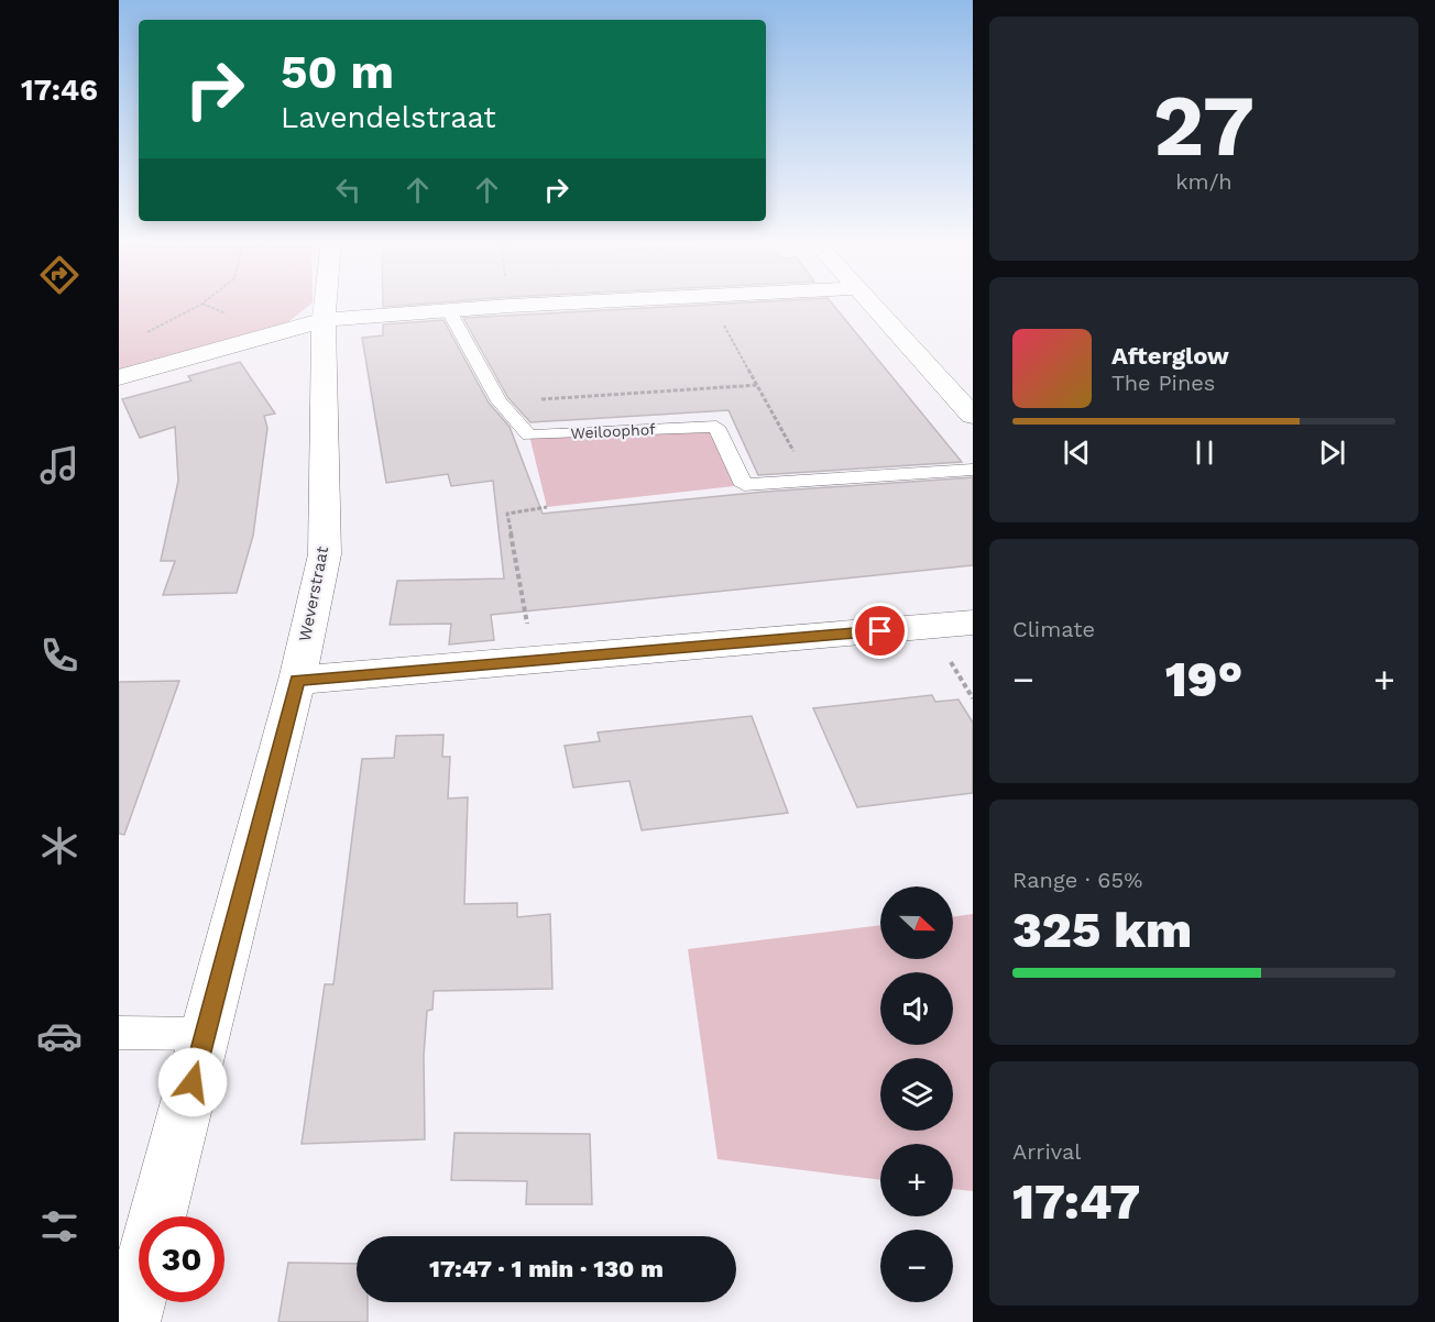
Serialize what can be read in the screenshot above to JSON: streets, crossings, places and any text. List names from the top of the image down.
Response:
{
  "streets": {
    "street": ["Weverstraat"],
    "lane": ["Weiloophof"]
  },
  "north": "right",
  "page": {
    "tabs": "17:46",
    "tile": [
      ["27", "km/h"],
      "Climate",
      ["Range · 65%", "325 km"],
      ["Arrival", "17:47"]
    ],
    "turn": ["50 m", "Lavendelstraat"],
    "song": ["Afterglow", "The Pines"],
    "heat": ["−", "19°", "+"],
    "map_buttons": ["+", "−"],
    "limit": "30",
    "trip": "17:47 · 1 min · 130 m"
  }
}
